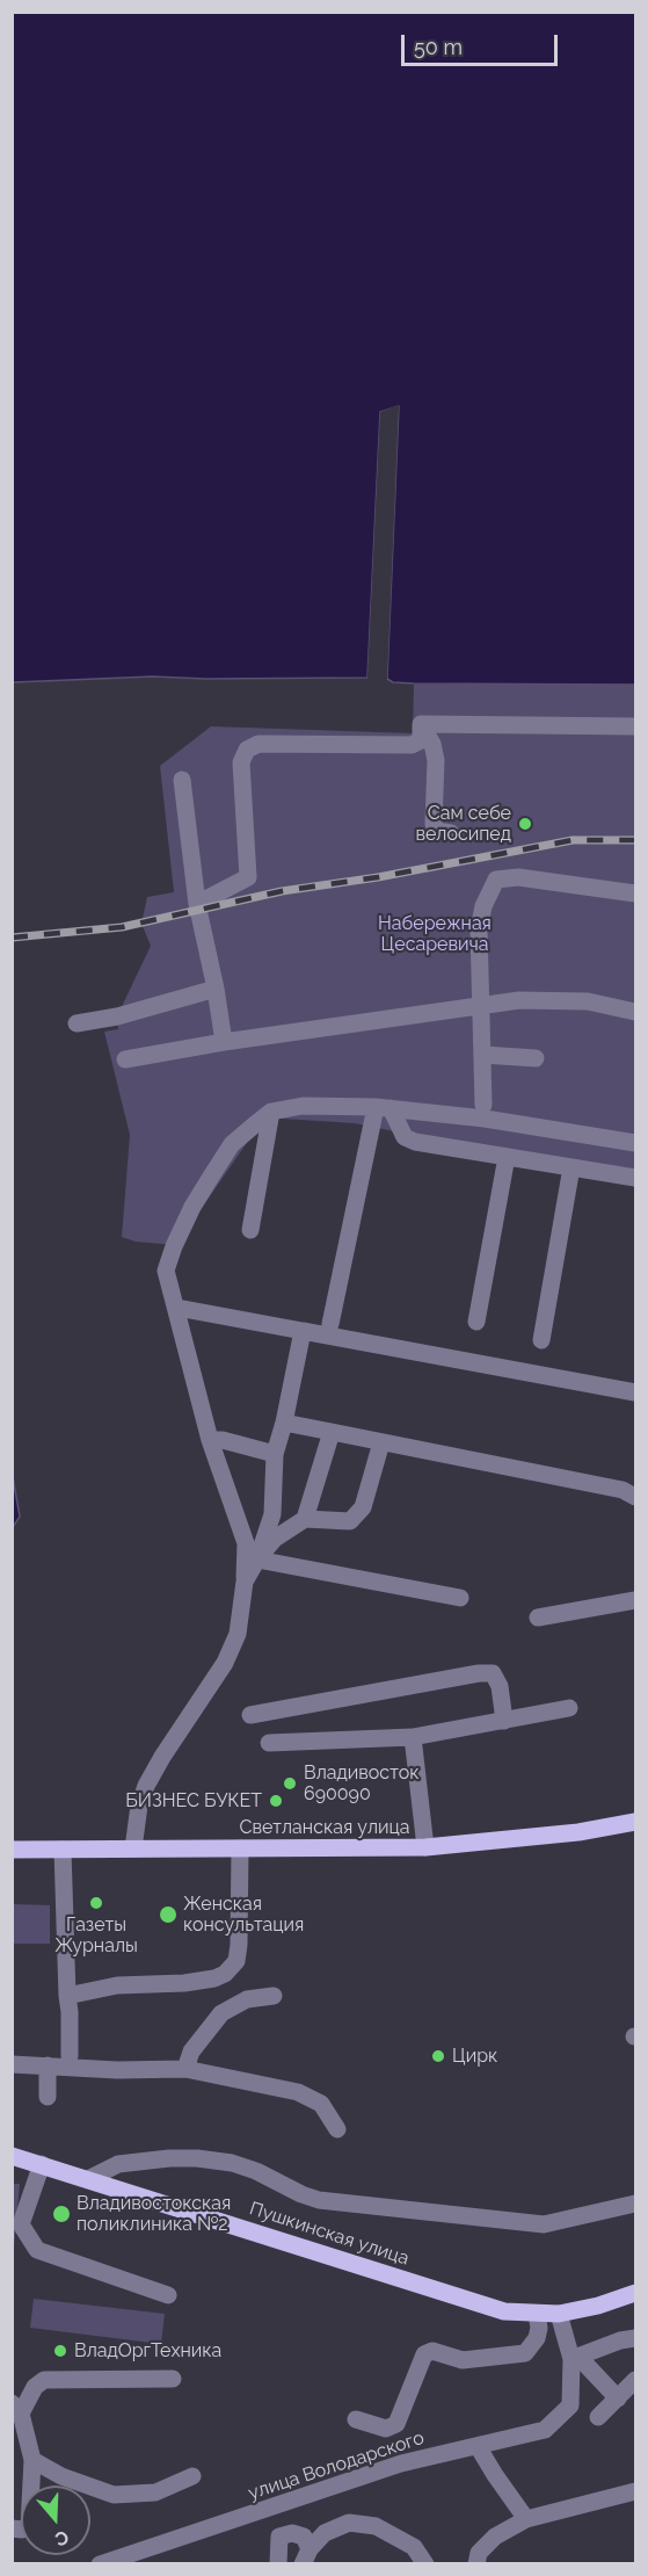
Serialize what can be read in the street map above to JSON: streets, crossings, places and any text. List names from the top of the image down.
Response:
{
  "streets": {
    "main road": ["Светланская улица", "Пушкинская улица"],
    "street": ["улица Володарского"]
  },
  "crossings": [
    ["Пушкинская улица", "улица Володарского"]
  ],
  "parks": ["Набережная Цесаревича"],
  "places": [
    "Сам себе велосипед",
    "Владивосток 690090",
    "БИЗНЕС БУКЕТ",
    "Газеты Журналы",
    "Женская консультация",
    "Цирк",
    "Владивостокская поликлиника №2",
    "ВладОргТехника"
  ],
  "scale_bar": "50 m",
  "north": "bottom"
}
